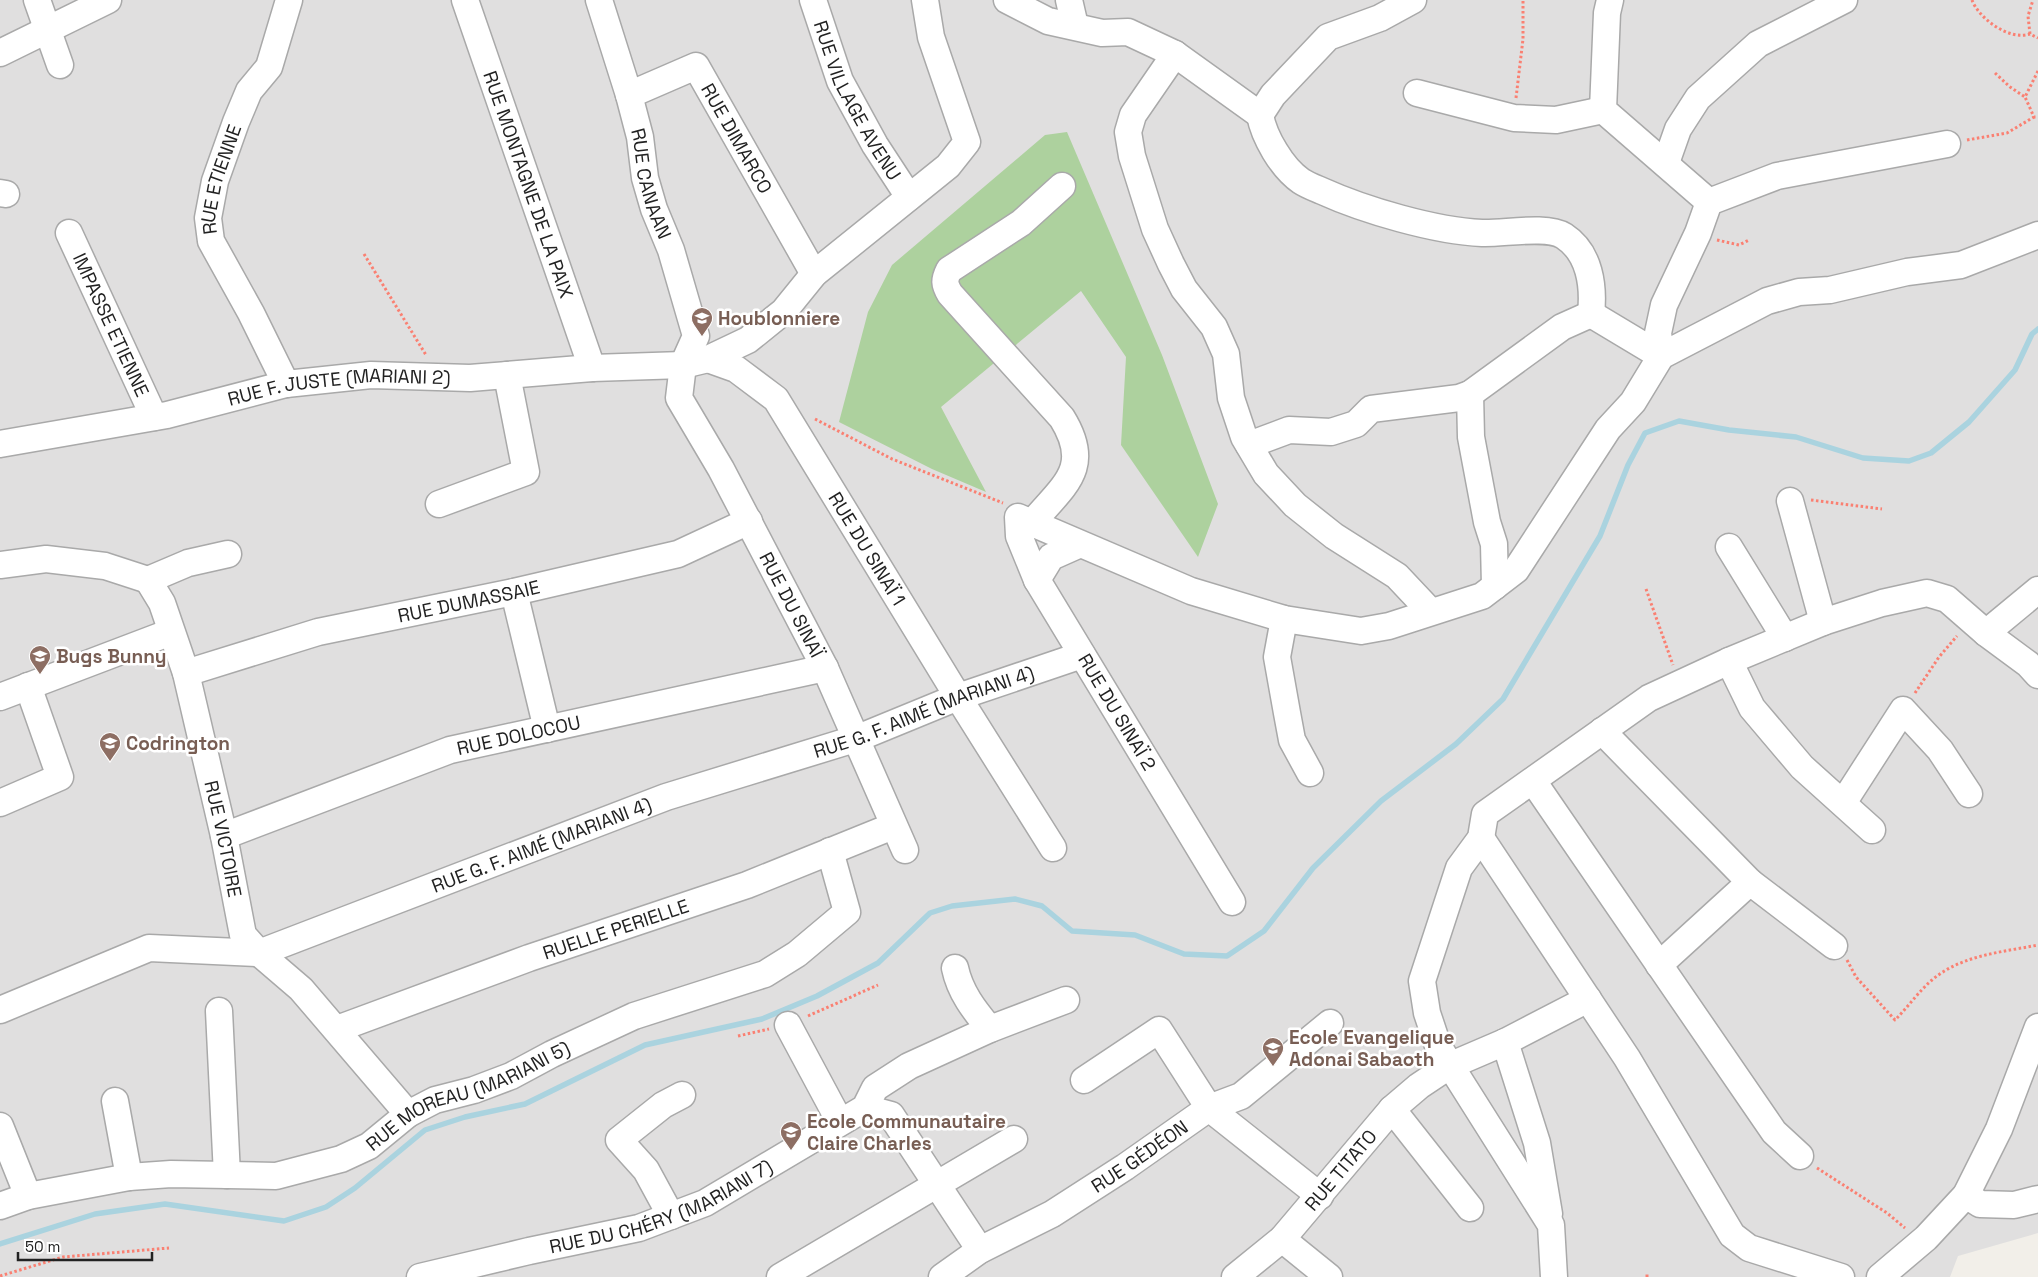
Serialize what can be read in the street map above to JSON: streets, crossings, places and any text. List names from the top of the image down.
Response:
{
  "streets": {
    "street": [
      "RUE VILLAGE AVENU",
      "RUE DIMARCO",
      "RUE ETIENNE",
      "RUE CANAAN",
      "RUE MONTAGNE DE LA PAIX",
      "IMPASSE ETIENNE",
      "RUE F. JUSTE (MARIANI 2)",
      "RUE DU SINAÏ 1",
      "RUE DUMASSAIE",
      "RUE DU SINAÏ",
      "RUE G. F. AIMÉ (MARIANI 4)",
      "RUE DU SINAÏ 2",
      "RUE DOLOCOU",
      "RUE VICTOIRE",
      "RUELLE PERIELLE",
      "RUE MOREAU (MARIANI 5)",
      "RUE GÉDÉON",
      "RUE TITATO",
      "RUE DU CHÉRY (MARIANI 7)"
    ]
  },
  "crossings": [
    ["RUE DIMARCO", "RUE CANAAN"],
    ["RUE ETIENNE", "RUE F. JUSTE (MARIANI 2)"],
    ["RUE CANAAN", "RUE F. JUSTE (MARIANI 2)"],
    ["RUE CANAAN", "RUE DU SINAÏ 1"],
    ["RUE CANAAN", "RUE DU SINAÏ"],
    ["RUE MONTAGNE DE LA PAIX", "RUE F. JUSTE (MARIANI 2)"],
    ["IMPASSE ETIENNE", "RUE F. JUSTE (MARIANI 2)"],
    ["RUE F. JUSTE (MARIANI 2)", "RUE DU SINAÏ 1"],
    ["RUE F. JUSTE (MARIANI 2)", "RUE DU SINAÏ"],
    ["RUE DU SINAÏ 1", "RUE DU SINAÏ"],
    ["RUE DU SINAÏ 1", "RUE G. F. AIMÉ (MARIANI 4)"],
    ["RUE DUMASSAIE", "RUE DU SINAÏ"],
    ["RUE DUMASSAIE", "RUE VICTOIRE"],
    ["RUE DU SINAÏ", "RUE G. F. AIMÉ (MARIANI 4)"],
    ["RUE DU SINAÏ", "RUE DOLOCOU"],
    ["RUE DU SINAÏ", "RUELLE PERIELLE"],
    ["RUE G. F. AIMÉ (MARIANI 4)", "RUE DU SINAÏ 2"],
    ["RUE G. F. AIMÉ (MARIANI 4)", "RUE VICTOIRE"],
    ["RUE DOLOCOU", "RUE VICTOIRE"],
    ["RUE VICTOIRE", "RUELLE PERIELLE"],
    ["RUE VICTOIRE", "RUE MOREAU (MARIANI 5)"],
    ["RUELLE PERIELLE", "RUE MOREAU (MARIANI 5)"]
  ],
  "places": {
    "school or university": [
      "Houblonniere",
      "Bugs Bunny",
      "Codrington",
      "Ecole Evangelique Adonai Sabaoth",
      "Ecole Communautaire Claire Charles"
    ]
  },
  "scale_bar": "50 m"
}
